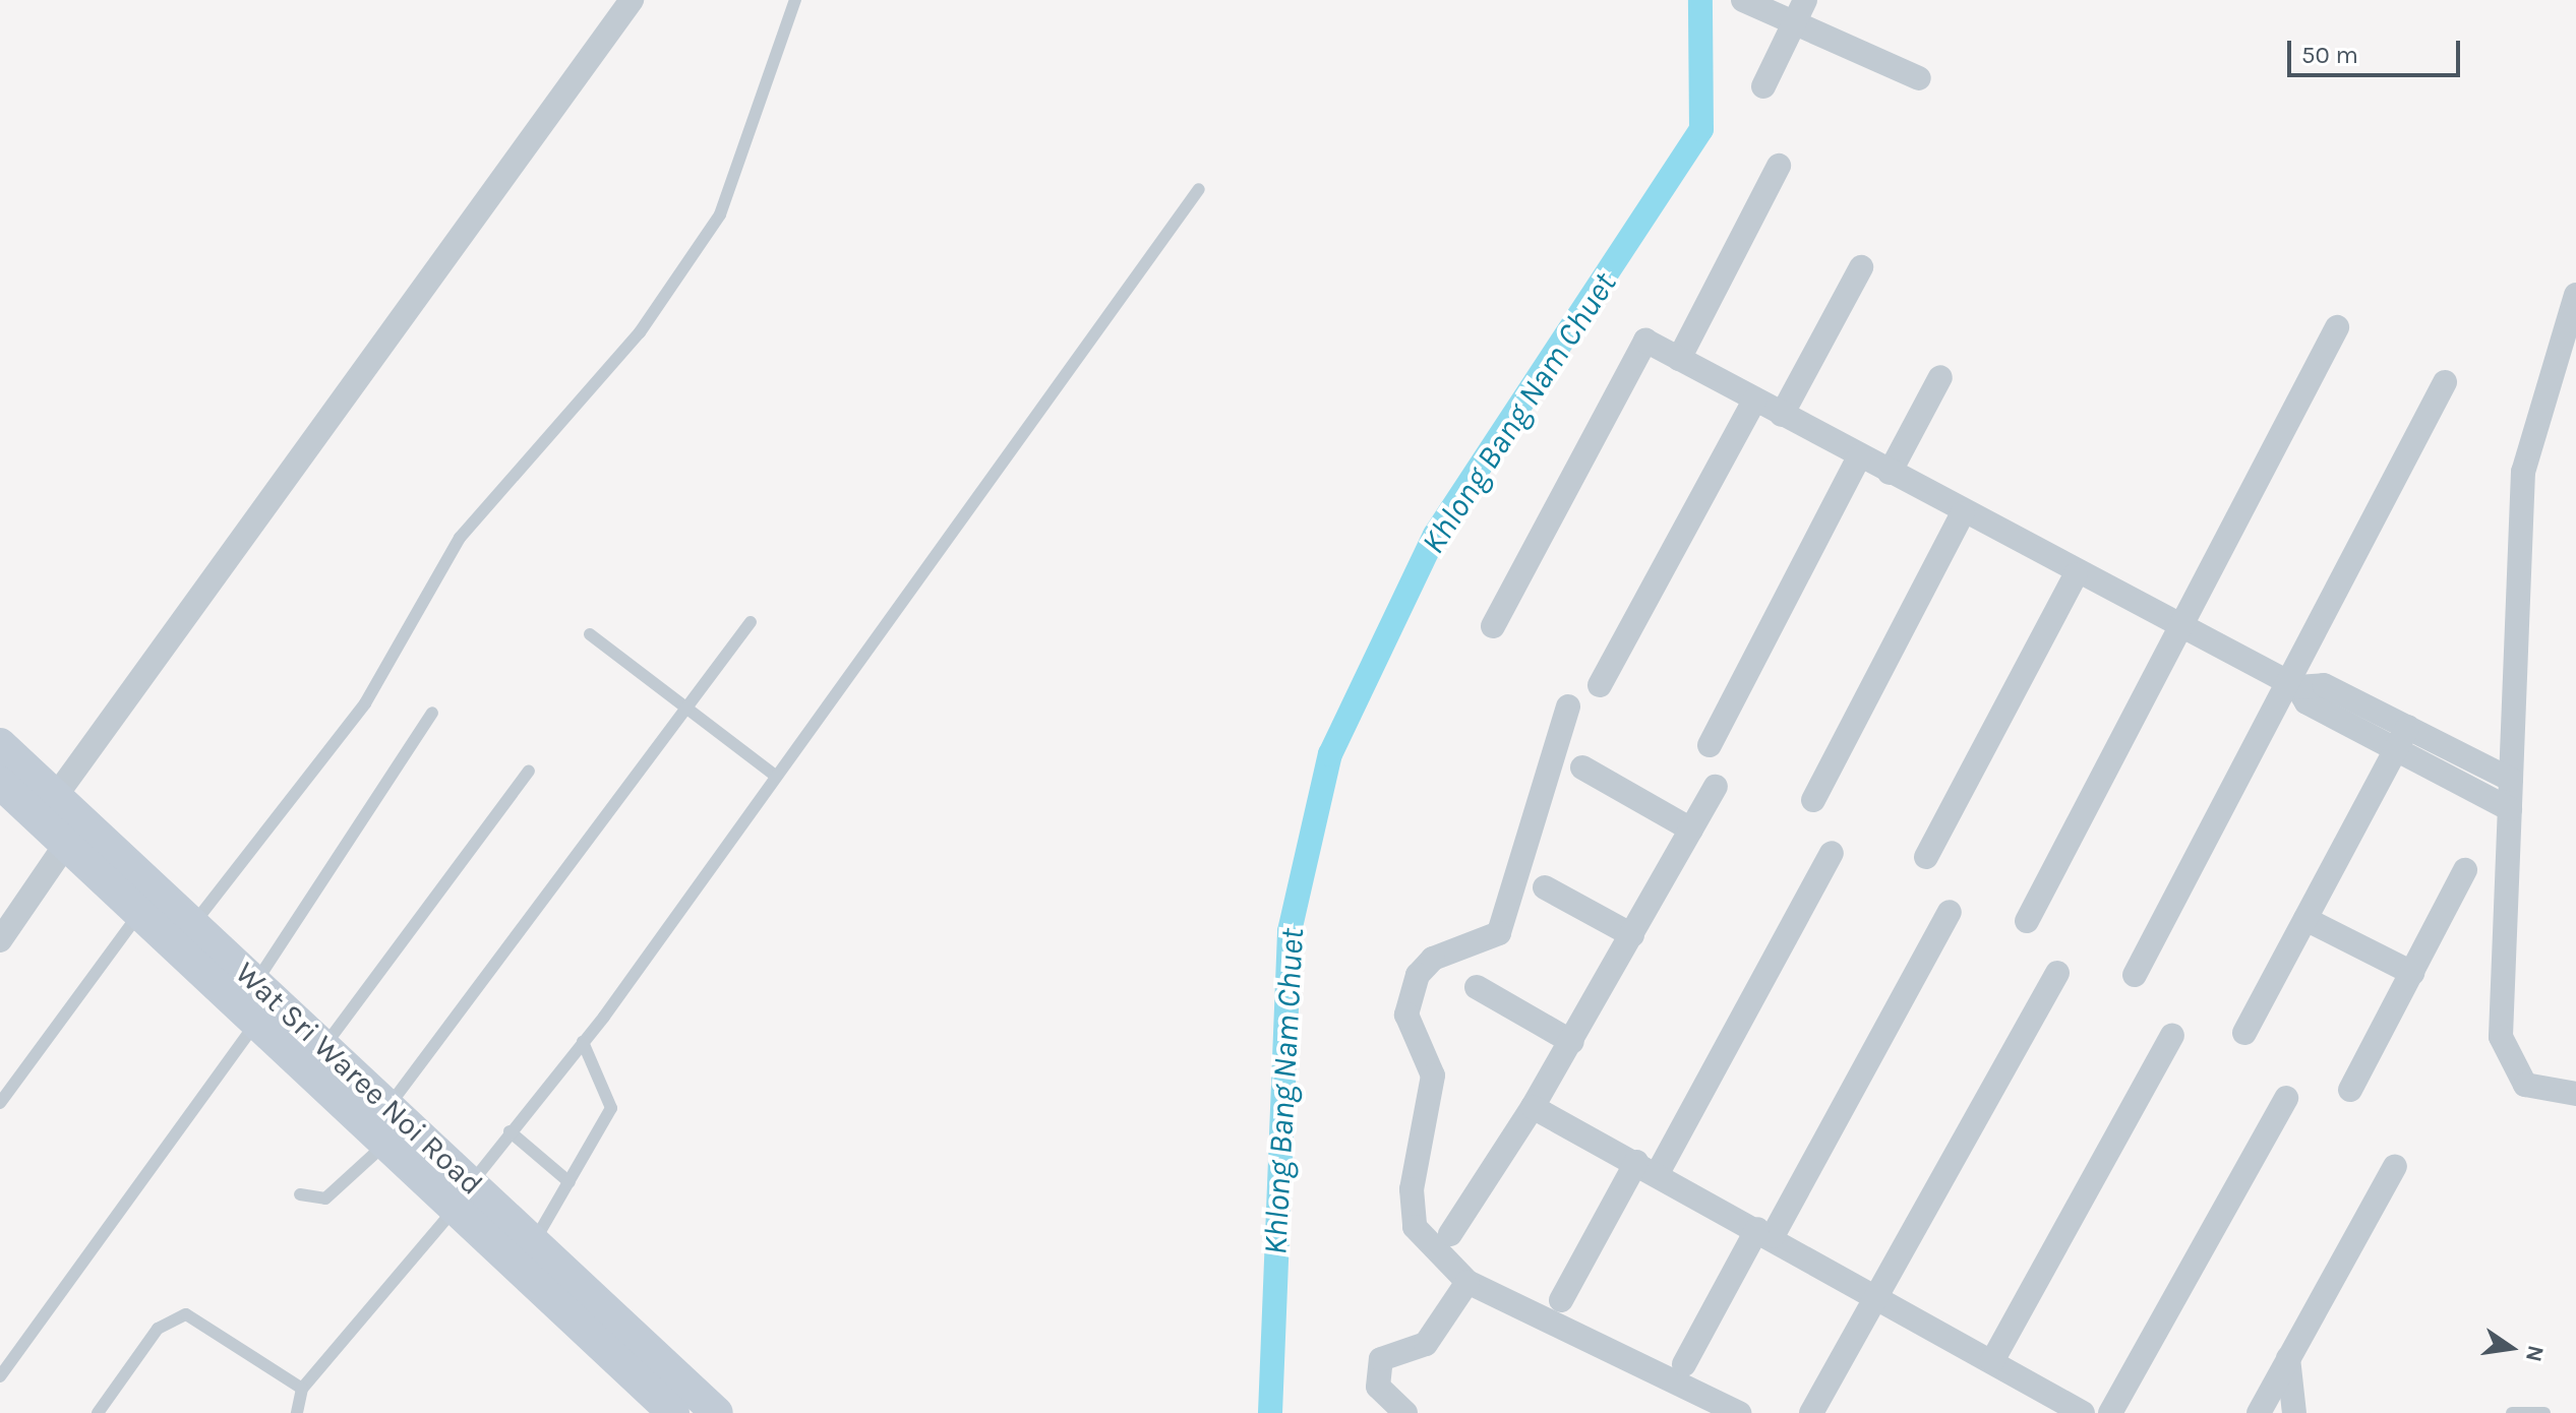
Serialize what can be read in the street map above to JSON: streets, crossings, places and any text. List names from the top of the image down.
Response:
{
  "streets": {
    "main road": ["Wat Sri Waree Noi Road"]
  },
  "water": ["Khlong Bang Nam Chuet"],
  "scale_bar": "50 m",
  "north": "right"
}
